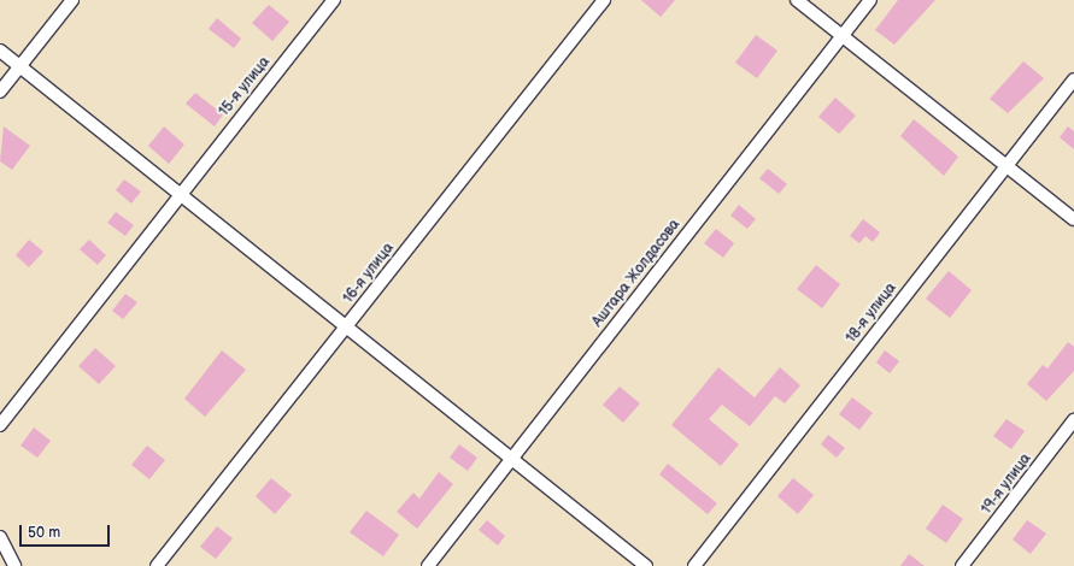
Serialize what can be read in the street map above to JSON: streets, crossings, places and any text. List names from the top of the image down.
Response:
{
  "streets": {
    "street": [
      "15-я улица",
      "16-я улица",
      "Аштара Жолдасова",
      "18-я улица",
      "19-я улица"
    ]
  },
  "scale_bar": "50 m"
}
